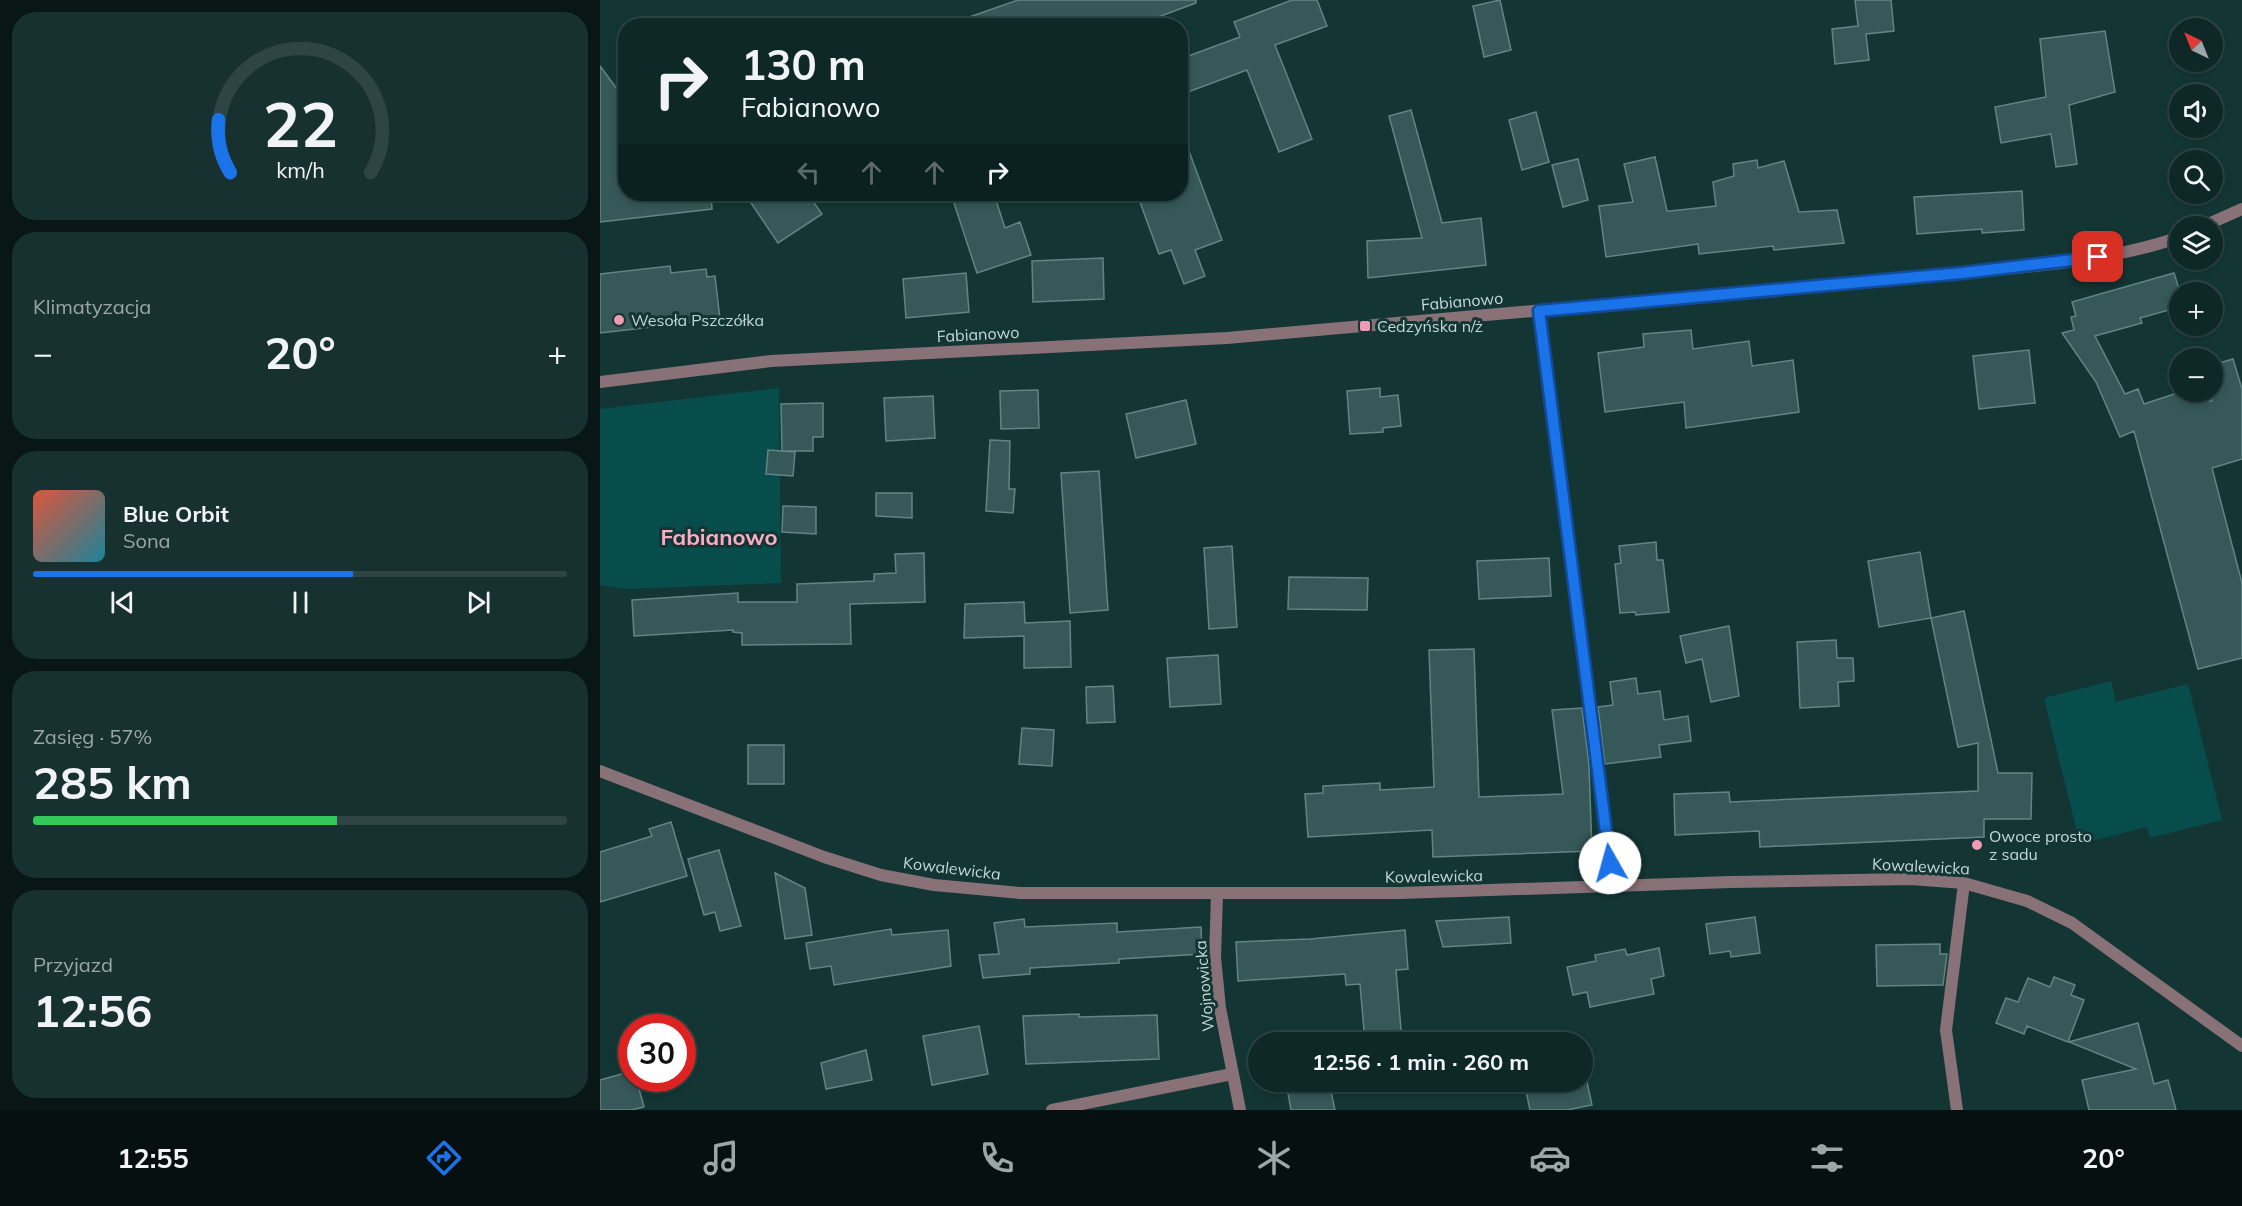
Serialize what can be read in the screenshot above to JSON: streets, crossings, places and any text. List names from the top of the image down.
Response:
{
  "streets": {
    "street": ["Fabianowo", "Kowalewicka", "Wojnowicka"]
  },
  "crossings": [
    ["Kowalewicka", "Wojnowicka"]
  ],
  "districts": ["Fabianowo"],
  "places": {
    "other": ["Wesoła Pszczółka", "Owoce prosto z sadu"],
    "transit": ["Cedzyńska n/ż"]
  },
  "north": "top left",
  "page": {
    "map_buttons": ["+", "−"],
    "turn": ["130 m", "Fabianowo"],
    "tile": [
      "Klimatyzacja",
      ["Zasięg · 57%", "285 km"],
      ["Przyjazd", "12:56"]
    ],
    "heat": ["−", "20°", "+"],
    "song": ["Blue Orbit", "Sona"],
    "limit": "30",
    "trip": "12:56 · 1 min · 260 m",
    "tabs": ["12:55", "20°"],
    "gauge": ["22", "km/h"]
  }
}
